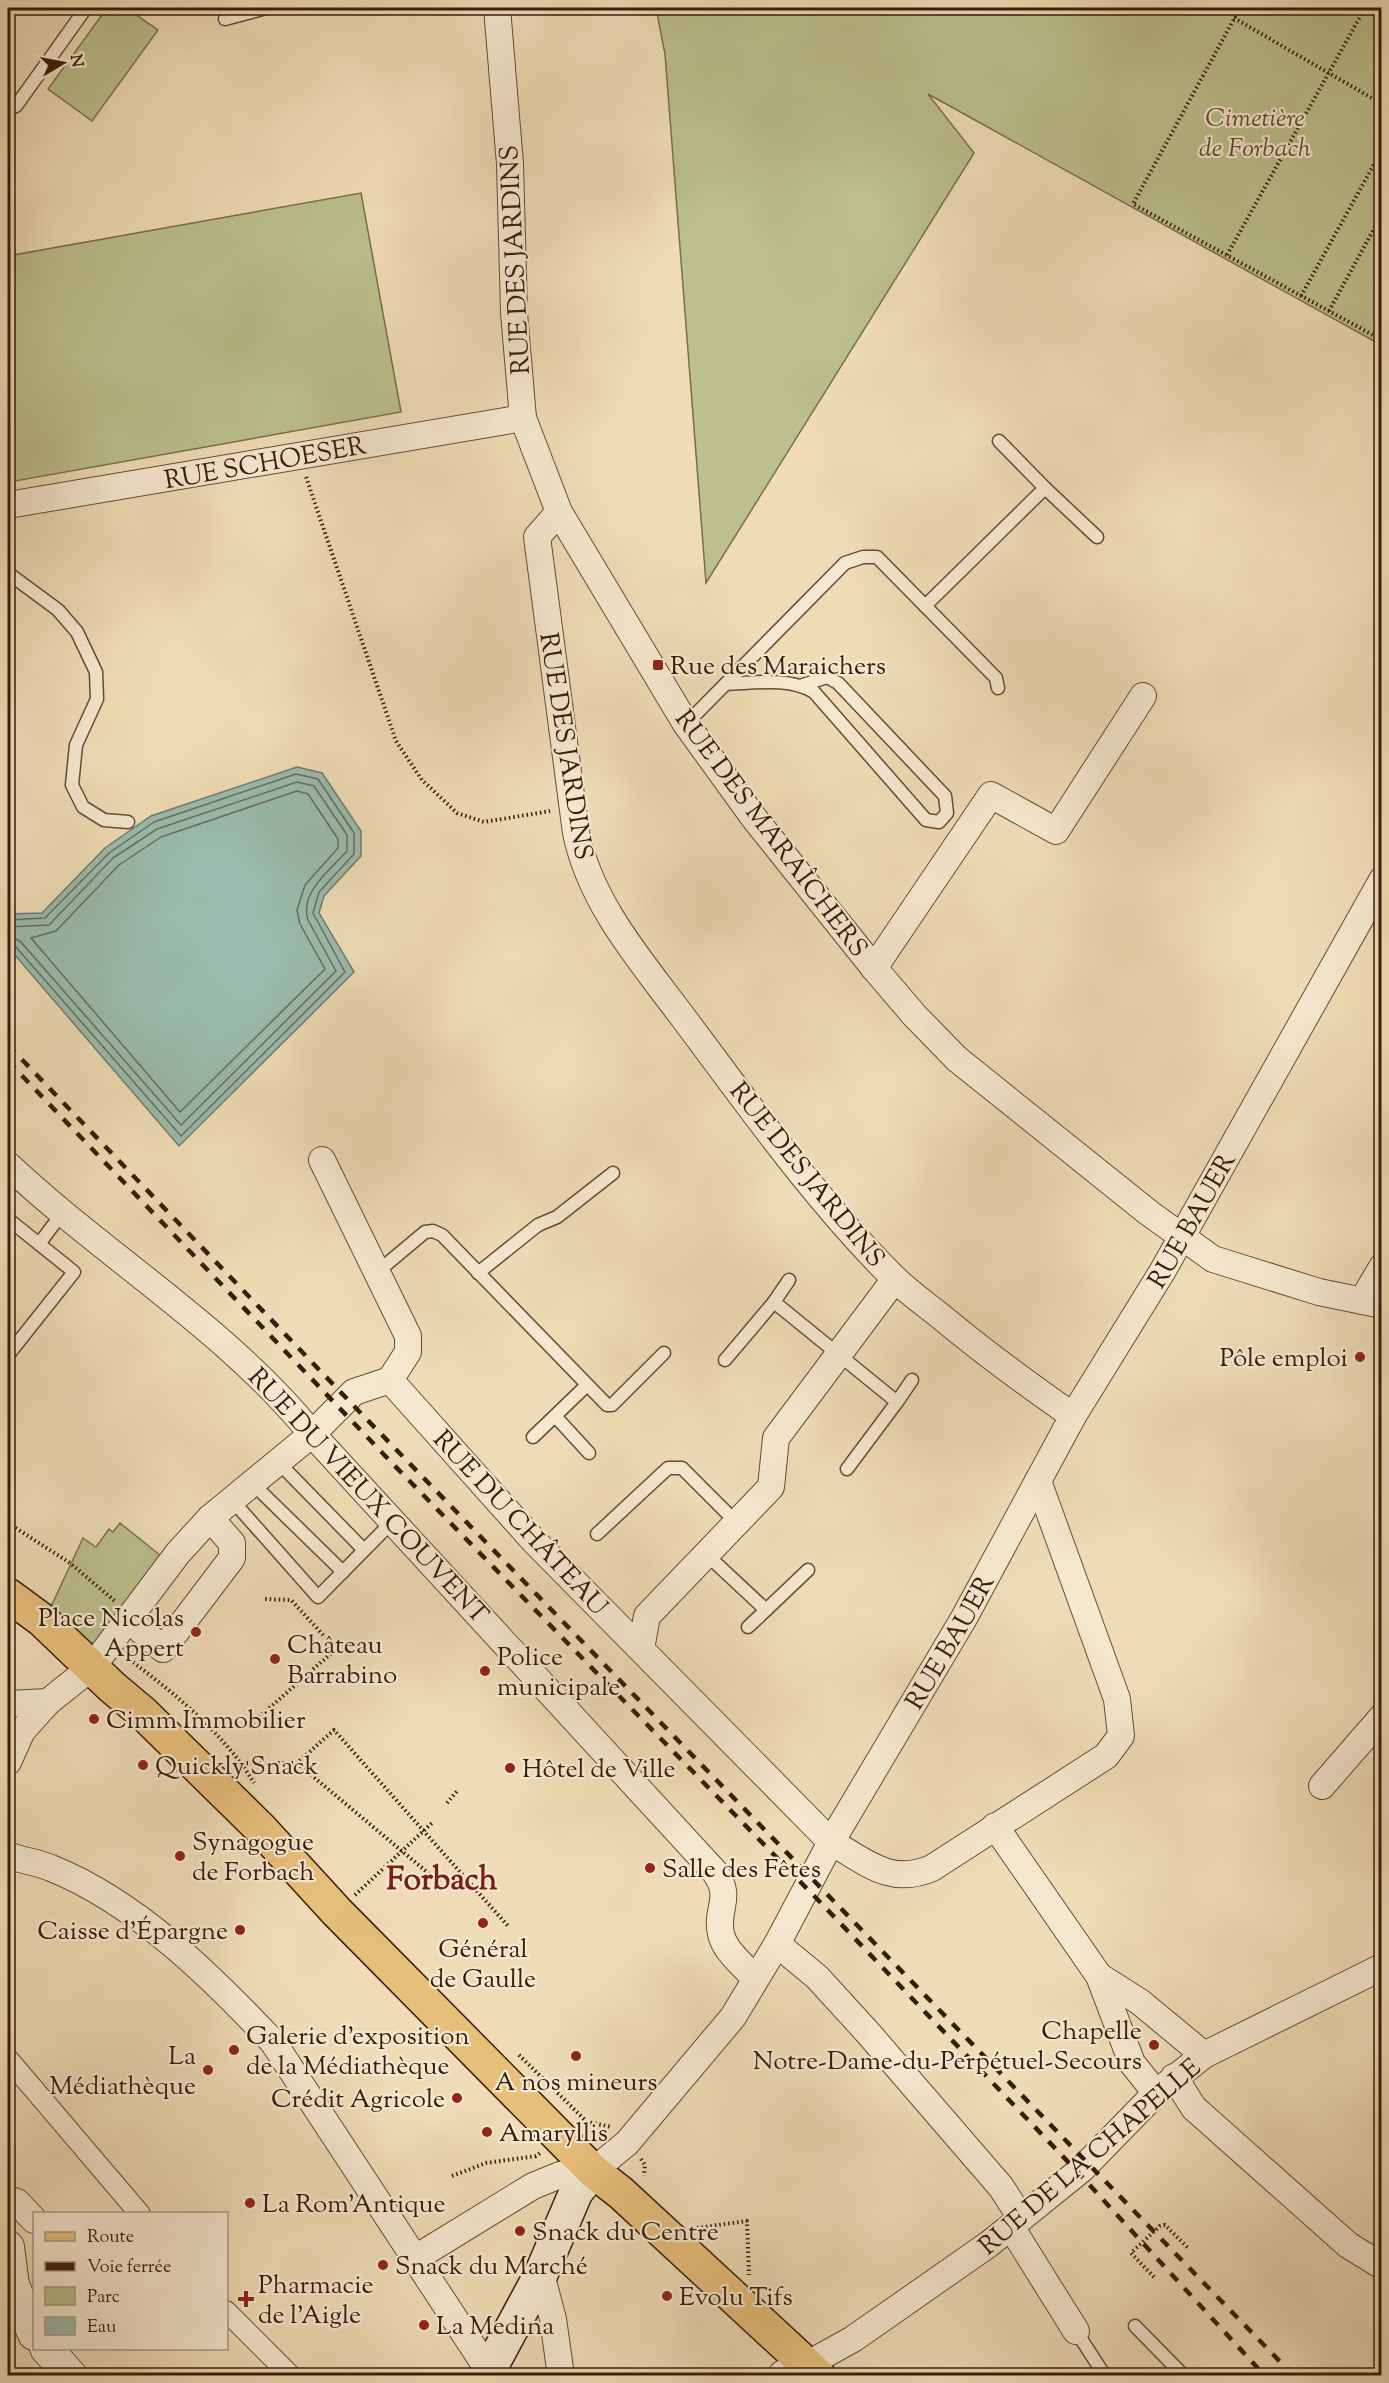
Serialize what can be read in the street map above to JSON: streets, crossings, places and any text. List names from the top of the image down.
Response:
{
  "streets": {
    "main road": ["RUE BAUER"],
    "street": [
      "RUE DES JARDINS",
      "RUE SCHOESER",
      "RUE DES MARAÎCHERS",
      "RUE DU VIEUX COUVENT",
      "RUE DU CHÂTEAU",
      "RUE DE LA CHAPELLE"
    ]
  },
  "crossings": [
    ["RUE DES JARDINS", "RUE SCHOESER"],
    ["RUE DES JARDINS", "RUE DES MARAÎCHERS"],
    ["RUE DES JARDINS", "RUE BAUER"],
    ["RUE DES MARAÎCHERS", "RUE BAUER"],
    ["RUE BAUER", "RUE DU VIEUX COUVENT"],
    ["RUE BAUER", "RUE DU CHÂTEAU"]
  ],
  "districts": ["Forbach"],
  "parks": ["Cimetière de Forbach"],
  "places": {
    "transit": ["Rue des Maraichers"],
    "other": [
      "Pôle emploi",
      "Place Nicolas Appert",
      "Château Barrabino",
      "Police municipale",
      "Cimm Immobilier",
      "Quickly Snack",
      "Hôtel de Ville",
      "Synagogue de Forbach",
      "Salle des Fêtes",
      "Général de Gaulle",
      "Caisse d'Épargne",
      "Chapelle Notre-Dame-du-Perpétuel-Secours",
      "Galerie d'exposition de la Médiathèque",
      "A nos mineurs",
      "La Médiathèque",
      "Crédit Agricole",
      "Amaryllis",
      "La Rom'Antique",
      "Snack du Centre",
      "Snack du Marché",
      "Evolu Tifs",
      "La Medina"
    ],
    "health": ["Pharmacie de l'Aigle"]
  },
  "legend": [
    "Route",
    "Voie ferrée",
    "Parc",
    "Eau"
  ],
  "north": "right"
}
